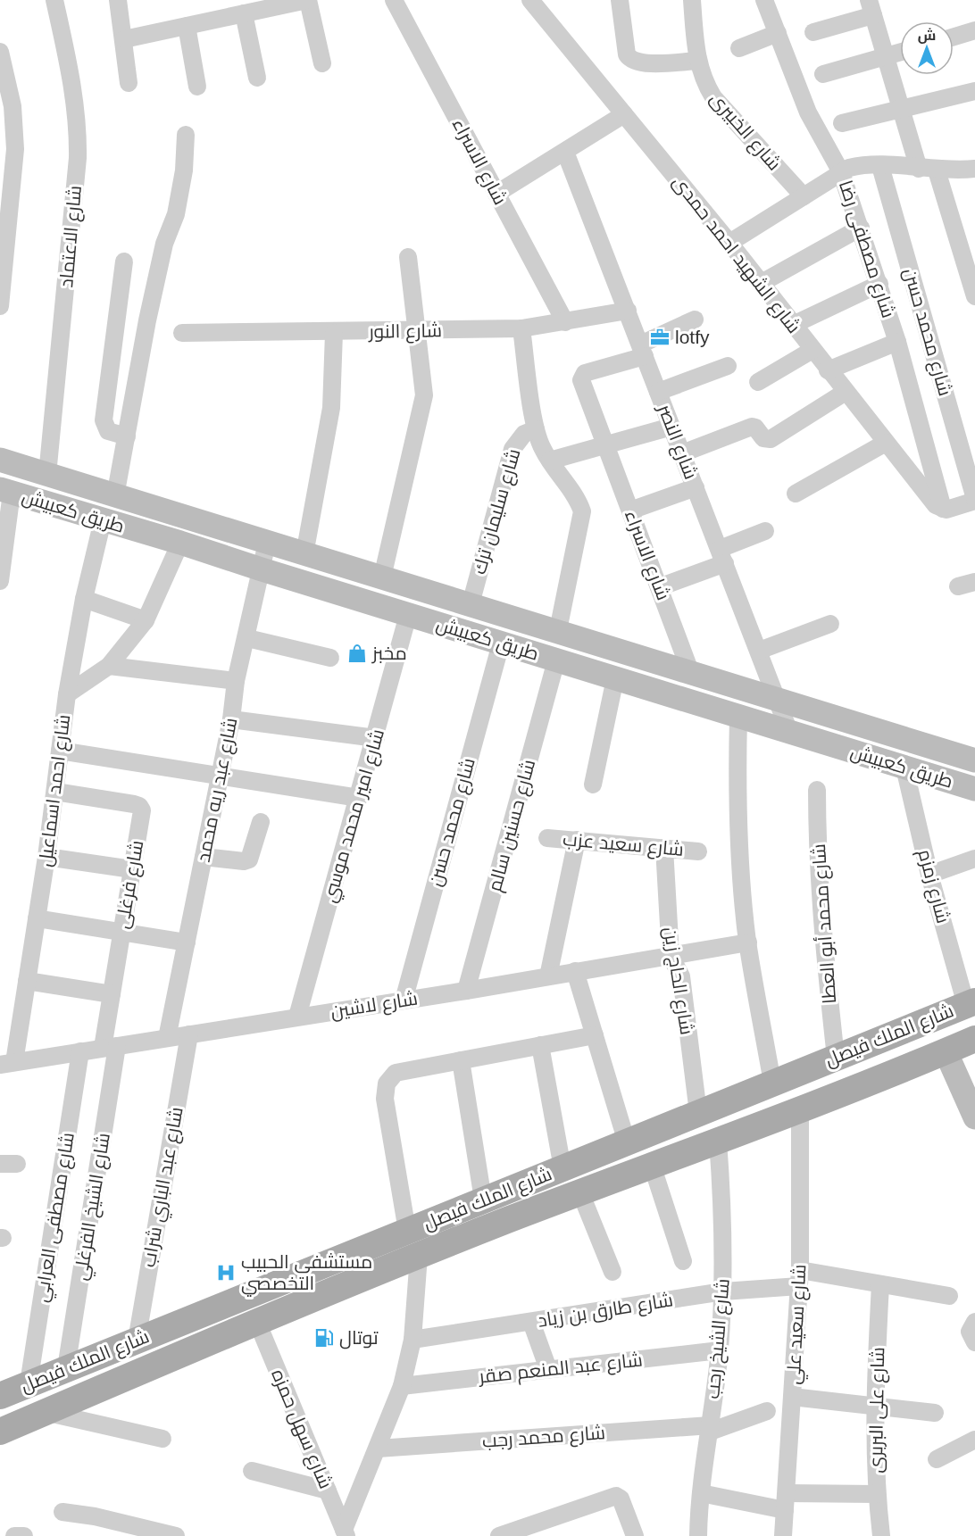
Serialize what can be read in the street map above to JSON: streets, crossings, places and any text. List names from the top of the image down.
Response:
{
  "streets": {
    "main road": ["شارع الملك فيصل"],
    "street": [
      "شارع الخبيرى",
      "شارع الاسراء",
      "شارع الاعتماد",
      "شارع مصطفى رضا",
      "شارع الشهيد احمد حمدى",
      "شارع النور",
      "شارع محمد حسن",
      "شارع النصر",
      "طريق كعبيش",
      "شارع سليمان ترك",
      "شارع عبد ريه محمد",
      "شارع احمد اسماعيل",
      "شارع امير محمد موسي",
      "شارع حسنين سالم",
      "شارع سعيد عزب",
      "شارع فرغلى",
      "شارع زمزم",
      "شارع محمد أبو العطا",
      "شارع الحاج زين",
      "شارع لاشين",
      "شارع عبد الباري شراب",
      "شارع الشيخ الفرغلي",
      "شارع مصطفى العرابي",
      "شارع طارق بن زياد",
      "شارع سعيد علي",
      "شارع الشيخ رجب",
      "شارع عبد المنعم صقر",
      "شارع على البربرى",
      "شارع سهل حمزه",
      "شارع محمد رجب"
    ]
  },
  "crossings": [
    ["شارع الاسراء", "شارع النور"],
    ["شارع الاسراء", "شارع النصر"],
    ["شارع الاسراء", "طريق كعبيش"],
    ["شارع الاعتماد", "طريق كعبيش"],
    ["شارع مصطفى رضا", "شارع الشهيد احمد حمدى"],
    ["شارع النور", "شارع النصر"],
    ["شارع محمد حسن", "طريق كعبيش"],
    ["شارع محمد حسن", "شارع لاشين"],
    ["شارع النصر", "طريق كعبيش"],
    ["طريق كعبيش", "شارع سليمان ترك"],
    ["طريق كعبيش", "شارع عبد ريه محمد"],
    ["طريق كعبيش", "شارع احمد اسماعيل"],
    ["طريق كعبيش", "شارع امير محمد موسي"],
    ["طريق كعبيش", "شارع حسنين سالم"],
    ["طريق كعبيش", "شارع زمزم"],
    ["شارع عبد ريه محمد", "شارع لاشين"],
    ["شارع احمد اسماعيل", "شارع فرغلى"],
    ["شارع احمد اسماعيل", "شارع لاشين"],
    ["شارع امير محمد موسي", "شارع لاشين"],
    ["شارع حسنين سالم", "شارع لاشين"],
    ["شارع سعيد عزب", "شارع الحاج زين"],
    ["شارع فرغلى", "شارع لاشين"],
    ["شارع فرغلى", "شارع الشيخ الفرغلي"],
    ["شارع زمزم", "شارع الملك فيصل"],
    ["شارع محمد أبو العطا", "شارع الملك فيصل"],
    ["شارع الحاج زين", "شارع لاشين"],
    ["شارع الحاج زين", "شارع الملك فيصل"],
    ["شارع لاشين", "شارع عبد الباري شراب"],
    ["شارع لاشين", "شارع الشيخ الفرغلي"],
    ["شارع لاشين", "شارع مصطفى العرابي"],
    ["شارع الملك فيصل", "شارع عبد الباري شراب"],
    ["شارع الملك فيصل", "شارع الشيخ الفرغلي"],
    ["شارع الملك فيصل", "شارع مصطفى العرابي"],
    ["شارع الملك فيصل", "شارع سعيد علي"],
    ["شارع الملك فيصل", "شارع الشيخ رجب"],
    ["شارع الملك فيصل", "شارع سهل حمزه"],
    ["شارع طارق بن زياد", "شارع سعيد علي"],
    ["شارع طارق بن زياد", "شارع الشيخ رجب"],
    ["شارع طارق بن زياد", "شارع على البربرى"],
    ["شارع الشيخ رجب", "شارع عبد المنعم صقر"],
    ["شارع الشيخ رجب", "شارع محمد رجب"]
  ],
  "places": {
    "office": ["lotfy"],
    "shop": ["مخبز"],
    "hospital": ["مستشفى الحبيب التخصصي"],
    "fuel station": ["توتال"]
  },
  "north": "top"
}
